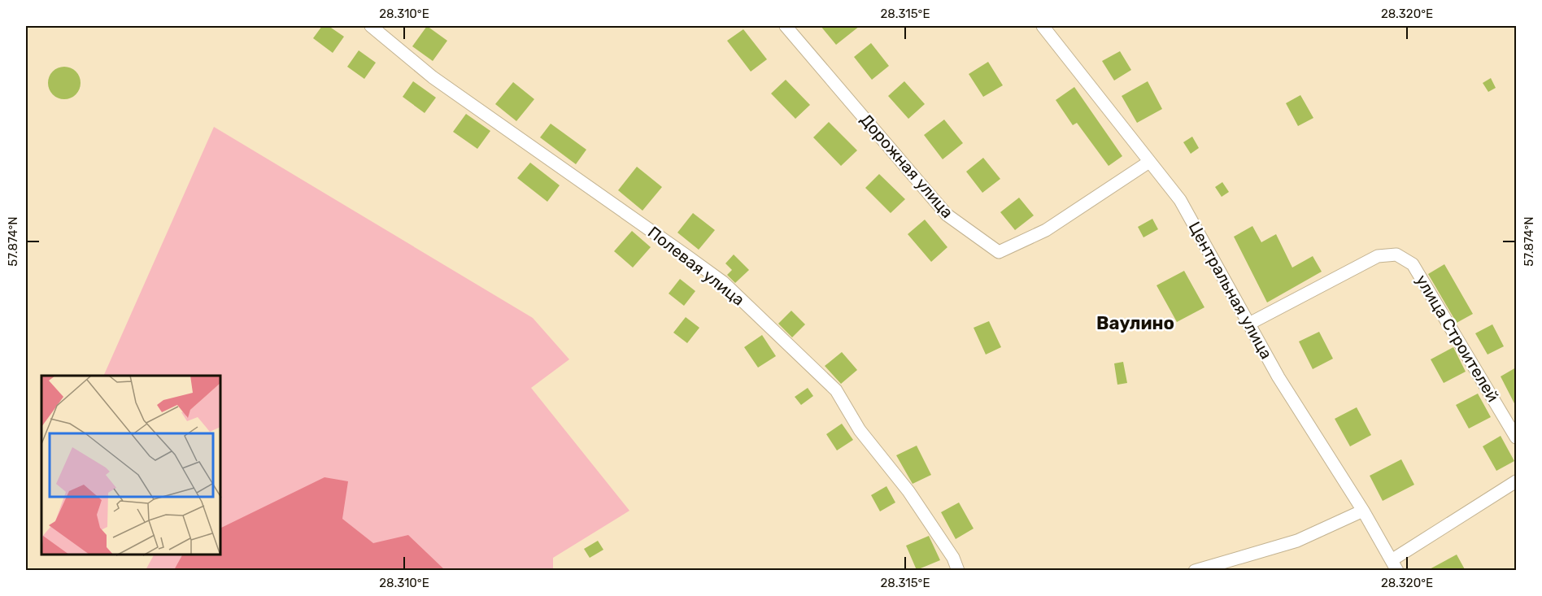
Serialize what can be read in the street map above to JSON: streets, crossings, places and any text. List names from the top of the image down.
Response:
{
  "streets": {
    "street": [
      "Дорожная улица",
      "Полевая улица",
      "Центральная улица",
      "улица Строителей"
    ]
  },
  "crossings": [
    ["Дорожная улица", "Центральная улица"],
    ["Центральная улица", "улица Строителей"]
  ],
  "districts": ["Ваулино"],
  "coordinates": [
    "28.310°E",
    "28.315°E",
    "28.320°E",
    "57.874°N"
  ]
}
